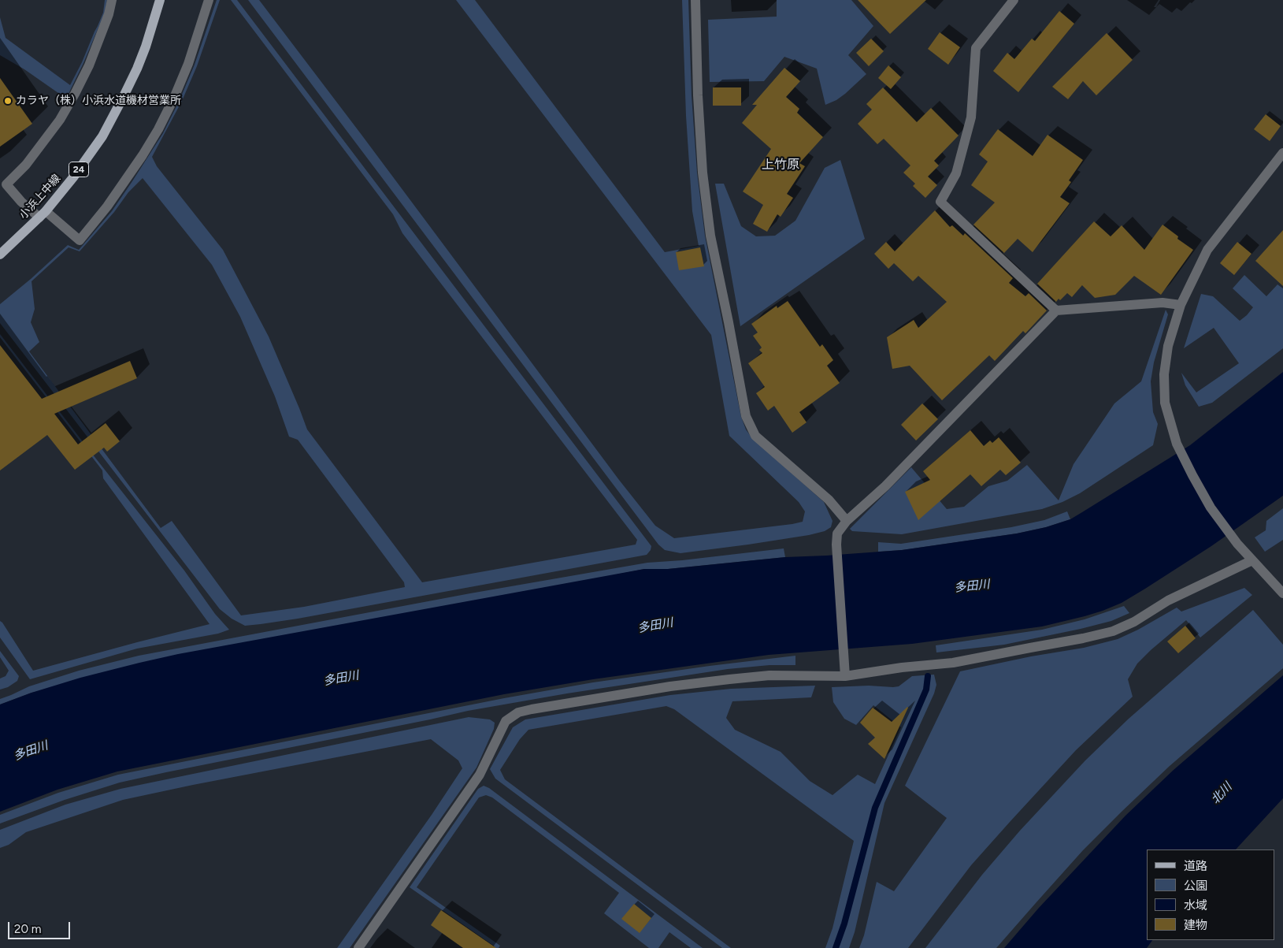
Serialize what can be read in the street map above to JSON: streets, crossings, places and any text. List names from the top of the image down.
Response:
{
  "streets": {
    "main road": ["24", "小浜上中線"]
  },
  "districts": ["上竹原"],
  "water": ["多田川", "北川"],
  "places": ["カラヤ（株）小浜水道機材営業所"],
  "legend": [
    "道路",
    "公園",
    "水域",
    "建物"
  ],
  "scale_bar": "20 m"
}
